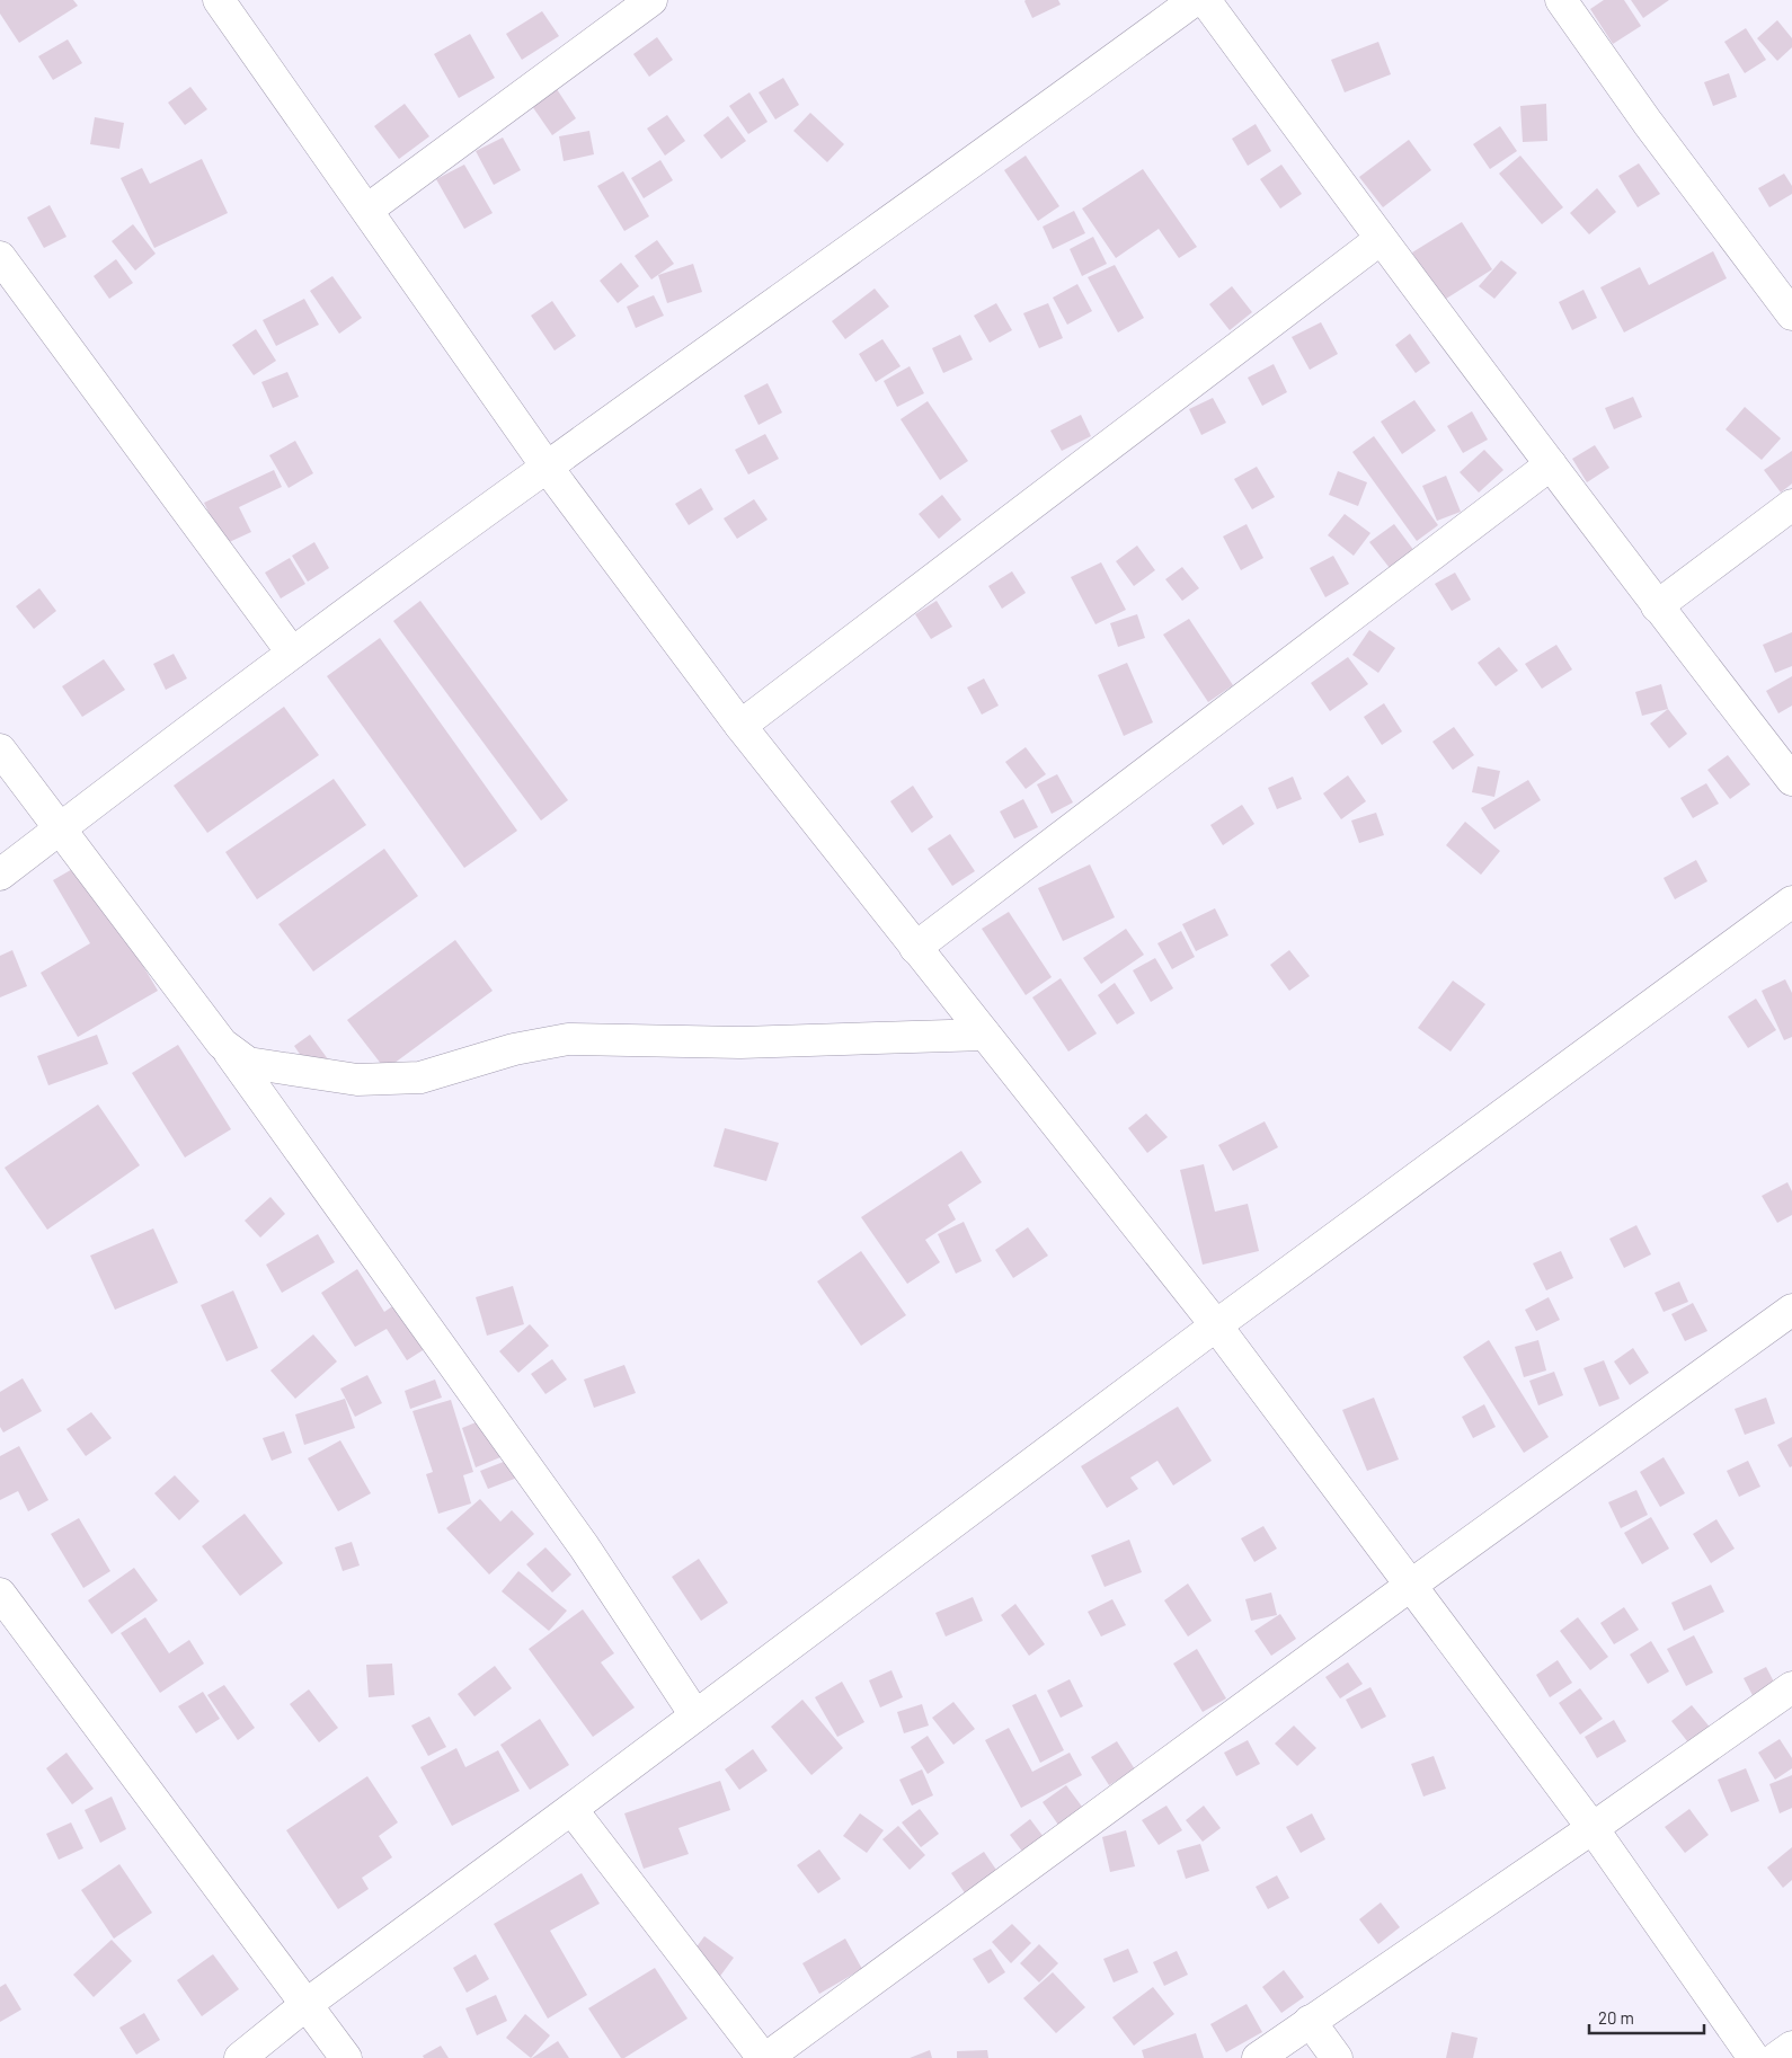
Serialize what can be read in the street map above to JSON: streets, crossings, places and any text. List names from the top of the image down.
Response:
{
  "scale_bar": "20 m"
}
